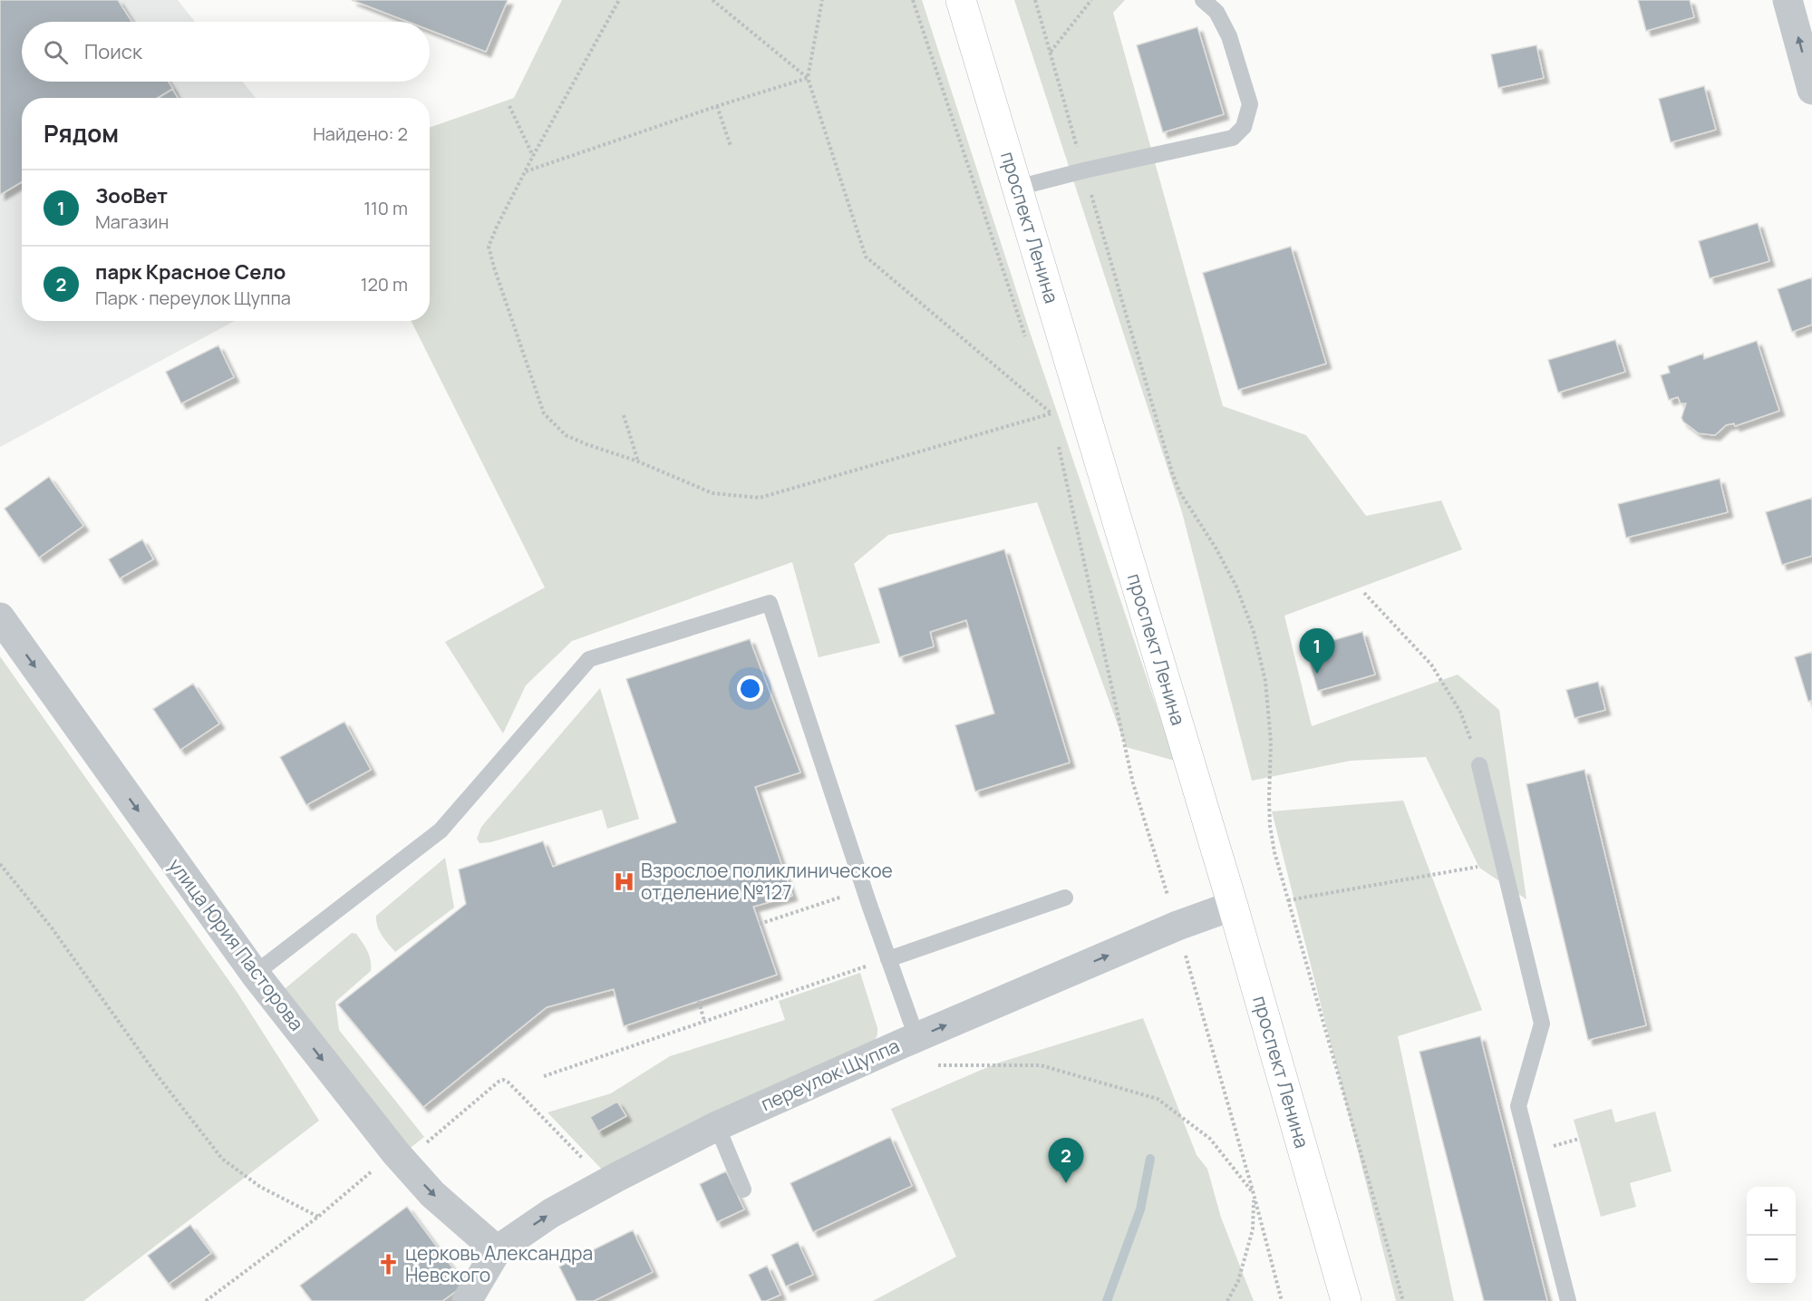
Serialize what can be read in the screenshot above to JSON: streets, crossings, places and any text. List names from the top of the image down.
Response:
{
  "streets": {
    "main road": ["проспект Ленина"],
    "street": ["улица Юрия Пасторова", "переулок Щуппа"]
  },
  "crossings": [
    ["проспект Ленина", "переулок Щуппа"],
    ["улица Юрия Пасторова", "переулок Щуппа"]
  ],
  "one_way": ["улица Юрия Пасторова", "переулок Щуппа"],
  "places": {
    "hospital": ["Взрослое поликлиническое отделение №127"],
    "church": ["церковь Александра Невского"]
  },
  "page": {
    "search": "Поиск",
    "heading": ["Рядом", "Найдено: 2"],
    "list": [
      {
        "mark": "1",
        "name": "ЗооВет",
        "note": "Магазин",
        "value": "110 m"
      },
      {
        "mark": "2",
        "name": "парк Красное Село",
        "note": "Парк · переулок Щуппа",
        "value": "120 m"
      }
    ],
    "pins": ["1", "2"],
    "map_buttons": ["+", "−"]
  }
}
